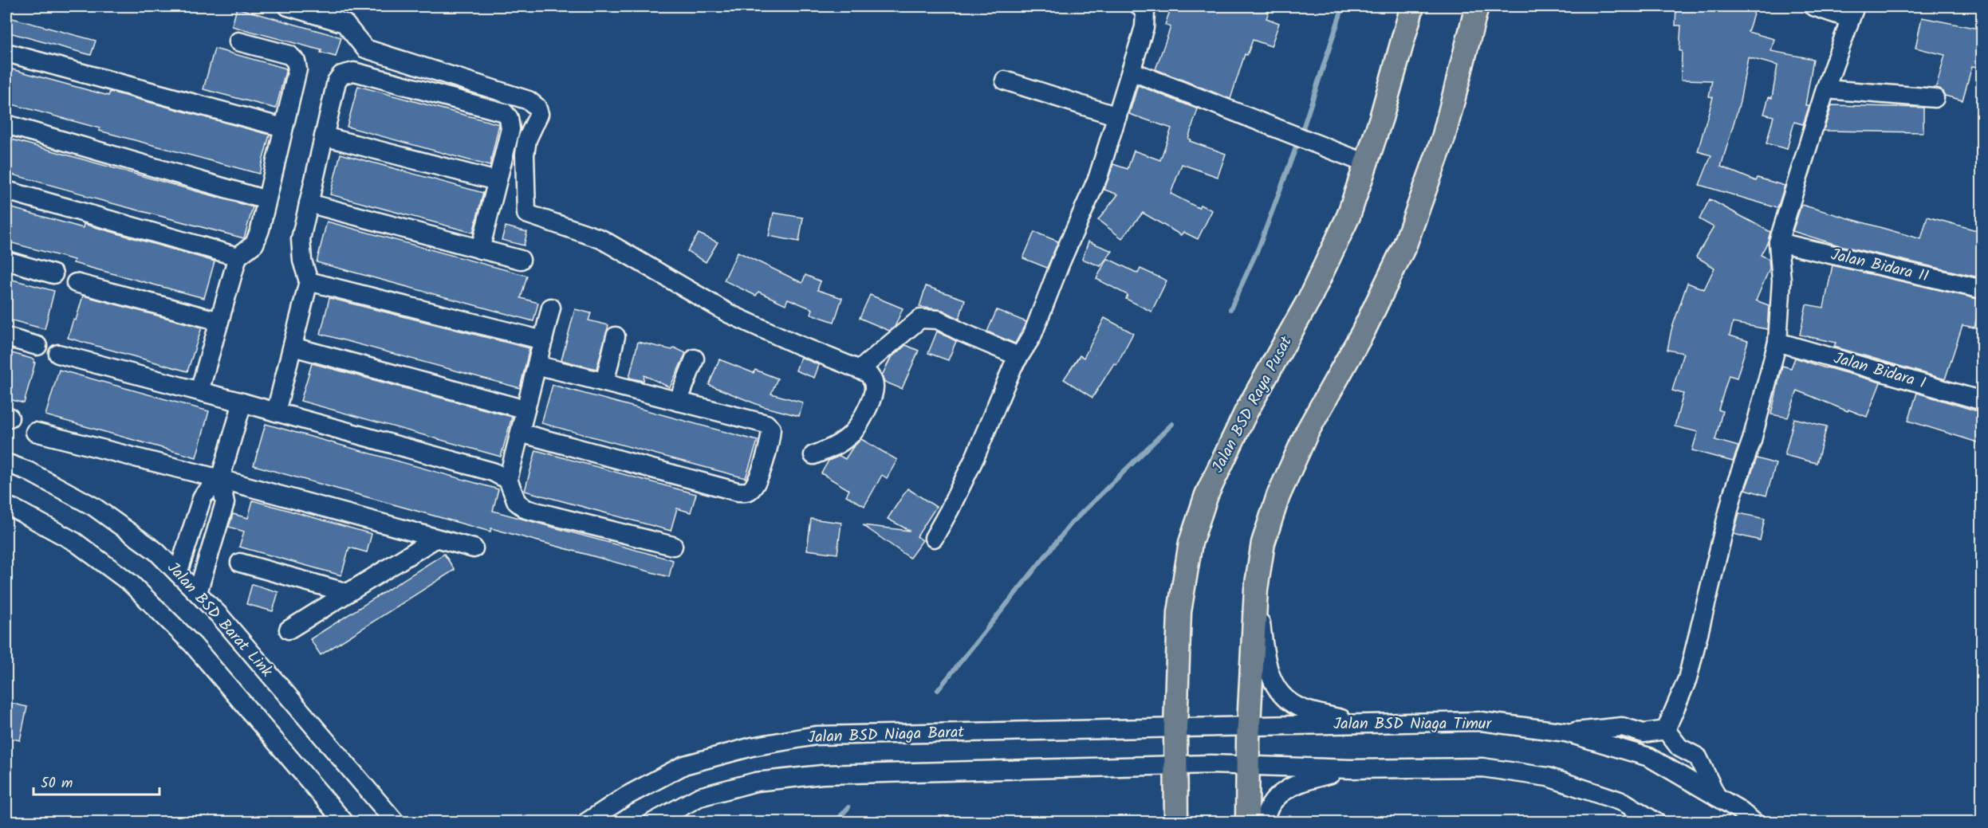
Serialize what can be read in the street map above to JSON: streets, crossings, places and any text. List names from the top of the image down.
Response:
{
  "streets": {
    "main road": ["Jalan BSD Raya Pusat"],
    "street": [
      "Jalan Bidara II",
      "Jalan Bidara I",
      "Jalan BSD Barat Link",
      "Jalan BSD Niaga Timur",
      "Jalan BSD Niaga Barat"
    ]
  },
  "crossings": [
    ["Jalan BSD Raya Pusat", "Jalan BSD Niaga Timur"],
    ["Jalan BSD Raya Pusat", "Jalan BSD Niaga Barat"],
    ["Jalan BSD Niaga Timur", "Jalan BSD Niaga Barat"]
  ],
  "scale_bar": "50 m"
}
